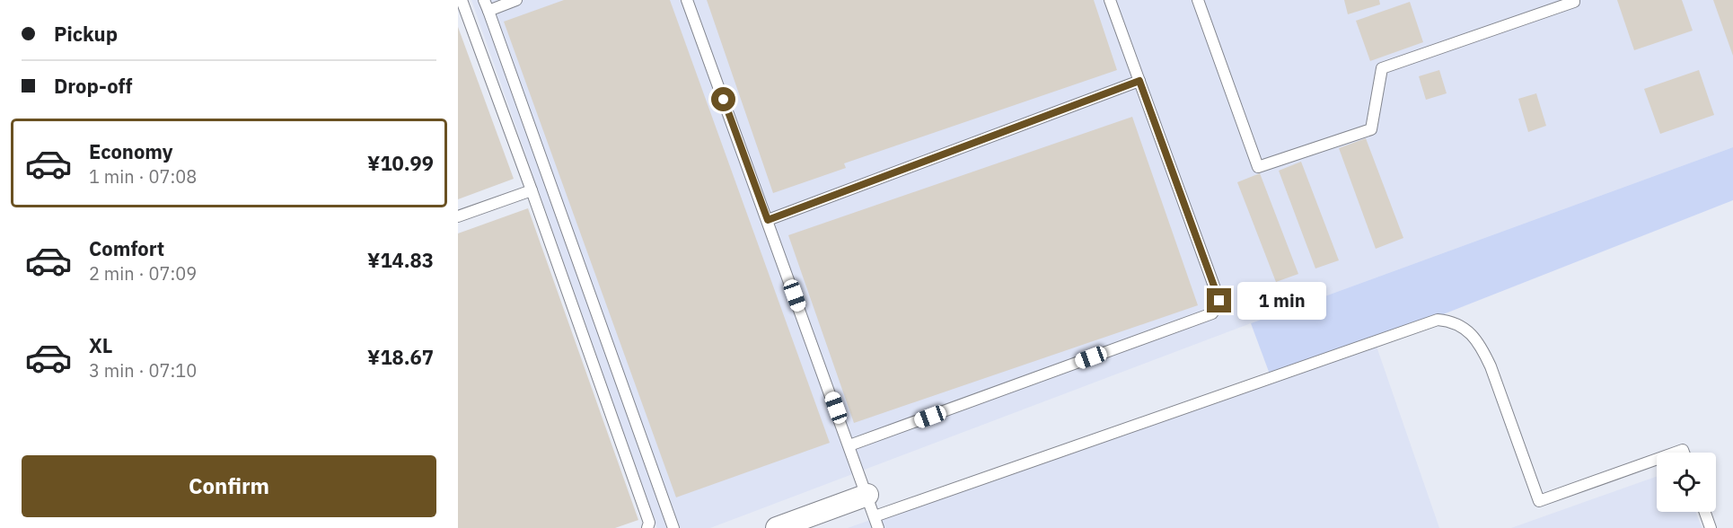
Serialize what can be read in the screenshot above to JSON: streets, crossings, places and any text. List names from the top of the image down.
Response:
{
  "page": {
    "banner": ["Pickup", "Drop-off"],
    "list": [
      {
        "name": "Economy",
        "note": "1 min · 07:08",
        "value": "¥10.99"
      },
      {
        "name": "Comfort",
        "note": "2 min · 07:09",
        "value": "¥14.83"
      },
      {
        "name": "XL",
        "note": "3 min · 07:10",
        "value": "¥18.67"
      }
    ],
    "bubble": "1 min",
    "buttons": "Confirm"
  }
}
